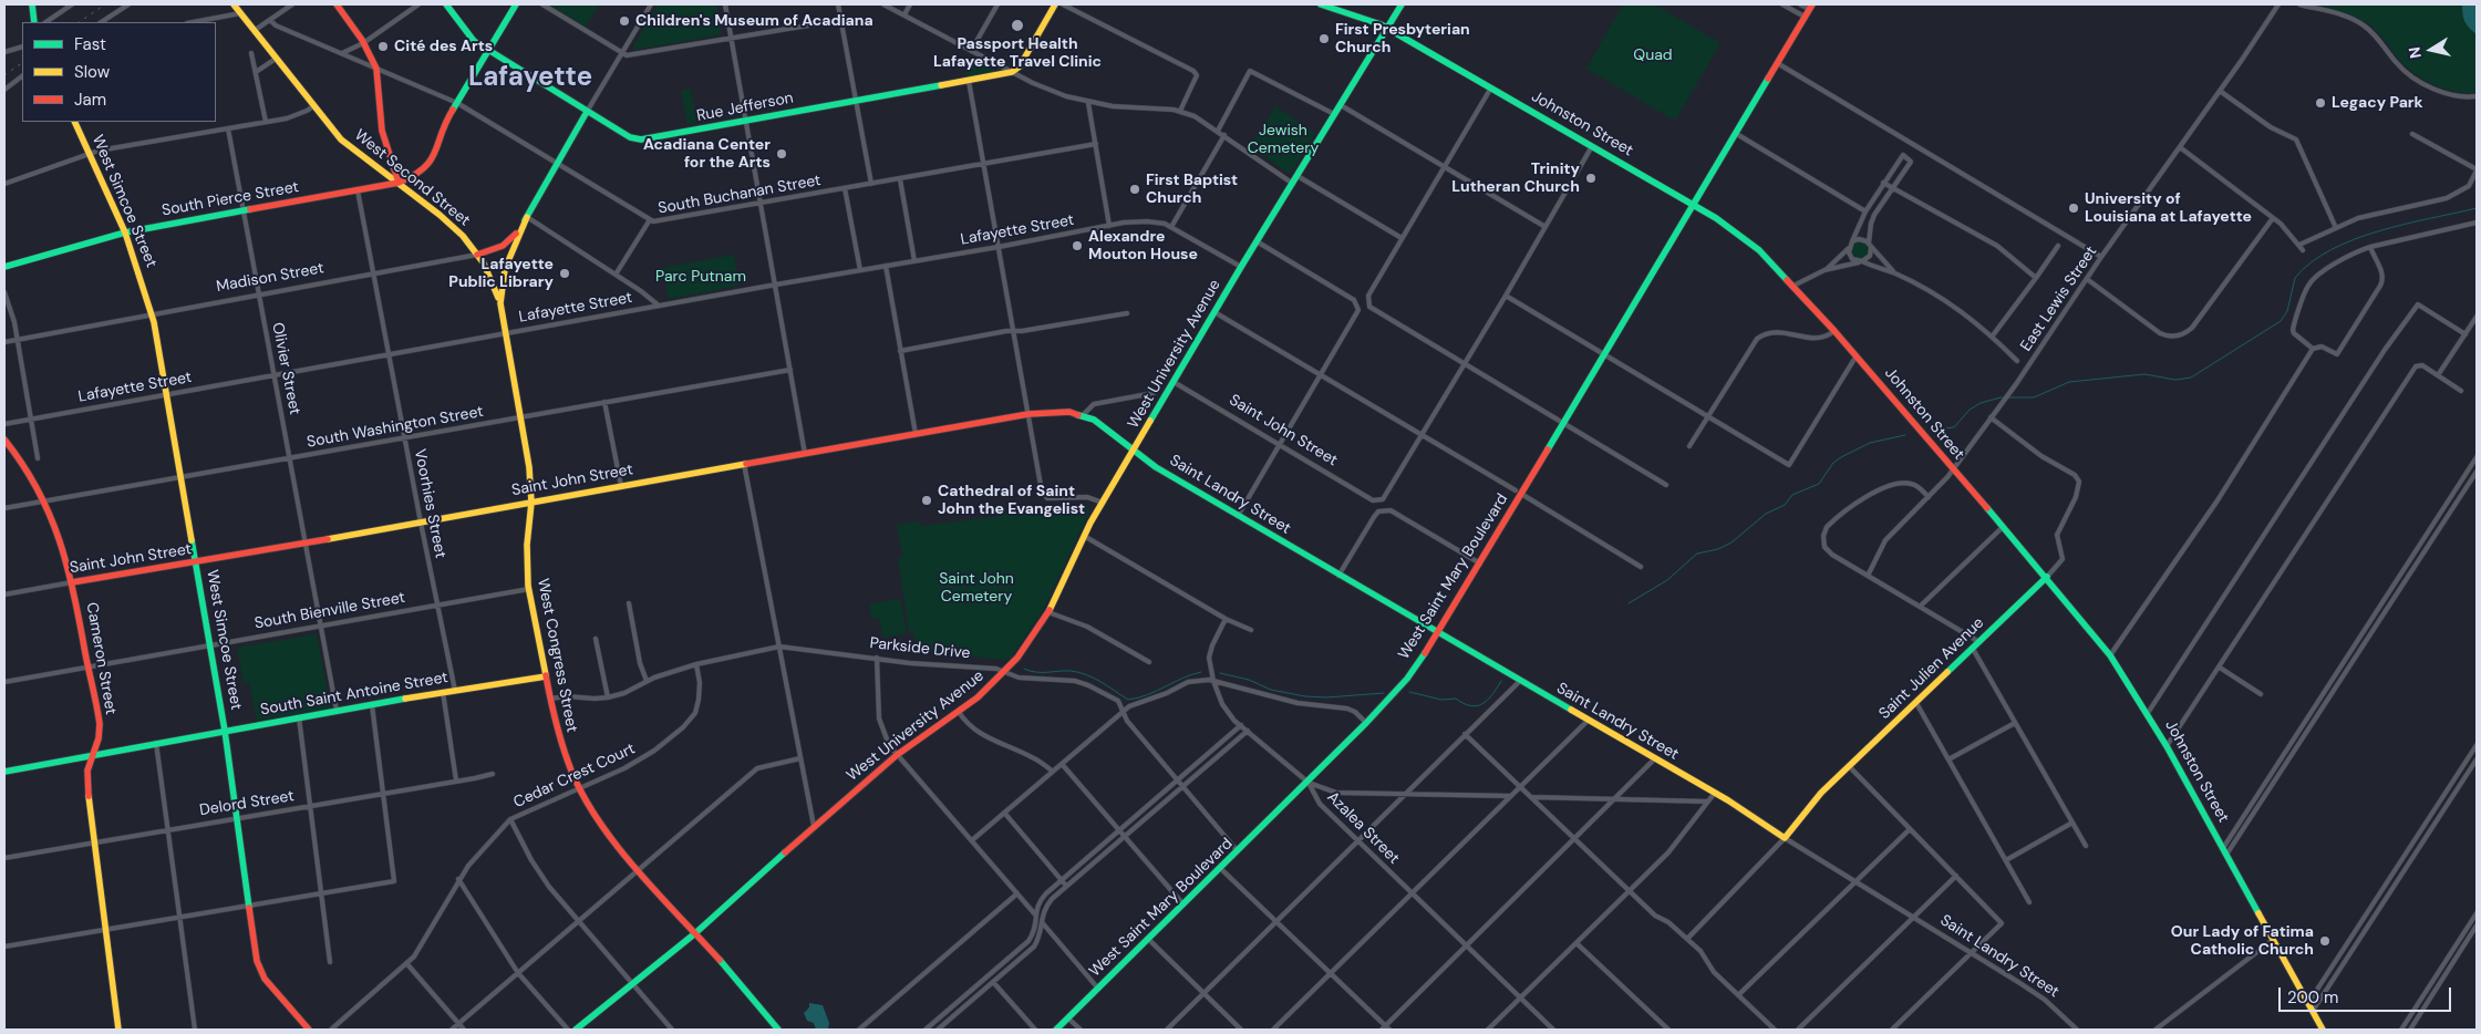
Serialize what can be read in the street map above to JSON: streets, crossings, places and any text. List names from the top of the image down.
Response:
{
  "streets": {
    "street": [
      "Rue Jefferson",
      "Johnston Street",
      "West Second Street",
      "South Buchanan Street",
      "South Pierce Street",
      "West Simcoe Street",
      "Lafayette Street",
      "Madison Street",
      "East Lewis Street",
      "West University Avenue",
      "Olivier Street",
      "South Washington Street",
      "Saint John Street",
      "Saint Landry Street",
      "Voorhies Street",
      "West Saint Mary Boulevard",
      "South Bienville Street",
      "Parkside Drive",
      "West Congress Street",
      "Cameron Street",
      "Saint Julien Avenue",
      "South Saint Antoine Street",
      "Cedar Crest Court",
      "Delord Street",
      "Azalea Street"
    ]
  },
  "crossings": [
    ["Rue Jefferson", "South Pierce Street"],
    ["Johnston Street", "East Lewis Street"],
    ["Johnston Street", "West University Avenue"],
    ["Johnston Street", "West Saint Mary Boulevard"],
    ["Johnston Street", "Saint Julien Avenue"],
    ["West Second Street", "South Pierce Street"],
    ["West Second Street", "Madison Street"],
    ["West Second Street", "West Congress Street"],
    ["South Buchanan Street", "South Pierce Street"],
    ["South Pierce Street", "West Simcoe Street"],
    ["South Pierce Street", "Olivier Street"],
    ["South Pierce Street", "Voorhies Street"],
    ["West Simcoe Street", "Lafayette Street"],
    ["West Simcoe Street", "Madison Street"],
    ["West Simcoe Street", "South Washington Street"],
    ["West Simcoe Street", "Saint John Street"],
    ["West Simcoe Street", "South Bienville Street"],
    ["West Simcoe Street", "South Saint Antoine Street"],
    ["West Simcoe Street", "Delord Street"],
    ["Lafayette Street", "West University Avenue"],
    ["Lafayette Street", "Olivier Street"],
    ["Lafayette Street", "Voorhies Street"],
    ["Lafayette Street", "West Congress Street"],
    ["Madison Street", "Olivier Street"],
    ["Madison Street", "Voorhies Street"],
    ["Madison Street", "West Congress Street"],
    ["East Lewis Street", "Saint Julien Avenue"],
    ["West University Avenue", "Saint John Street"],
    ["West University Avenue", "Saint Landry Street"],
    ["West University Avenue", "Parkside Drive"],
    ["West University Avenue", "West Congress Street"],
    ["Olivier Street", "South Washington Street"],
    ["Olivier Street", "Saint John Street"],
    ["Olivier Street", "South Bienville Street"],
    ["Olivier Street", "South Saint Antoine Street"],
    ["South Washington Street", "Voorhies Street"],
    ["South Washington Street", "West Congress Street"],
    ["South Washington Street", "Cameron Street"],
    ["Saint John Street", "Saint Landry Street"],
    ["Saint John Street", "Voorhies Street"],
    ["Saint John Street", "West Congress Street"],
    ["Saint John Street", "Cameron Street"],
    ["Saint Landry Street", "West Saint Mary Boulevard"],
    ["Saint Landry Street", "Saint Julien Avenue"],
    ["Voorhies Street", "South Bienville Street"],
    ["Voorhies Street", "South Saint Antoine Street"],
    ["West Saint Mary Boulevard", "Parkside Drive"],
    ["West Saint Mary Boulevard", "Azalea Street"],
    ["South Bienville Street", "West Congress Street"],
    ["South Bienville Street", "Cameron Street"],
    ["Parkside Drive", "West Congress Street"],
    ["Parkside Drive", "Cedar Crest Court"],
    ["West Congress Street", "South Saint Antoine Street"],
    ["West Congress Street", "Cedar Crest Court"],
    ["Cameron Street", "South Saint Antoine Street"],
    ["Cameron Street", "Delord Street"]
  ],
  "districts": ["Lafayette"],
  "parks": [
    "Quad",
    "Jewish Cemetery",
    "Parc Putnam",
    "Saint John Cemetery"
  ],
  "places": [
    "Children's Museum of Acadiana",
    "Passport Health Lafayette Travel Clinic",
    "First Presbyterian Church",
    "Cité des Arts",
    "Legacy Park",
    "Acadiana Center for the Arts",
    "Trinity Lutheran Church",
    "First Baptist Church",
    "University of Louisiana at Lafayette",
    "Alexandre Mouton House",
    "Lafayette Public Library",
    "Cathedral of Saint John the Evangelist",
    "Our Lady of Fatima Catholic Church"
  ],
  "legend": ["Fast", "Slow", "Jam"],
  "scale_bar": "200 m",
  "north": "left"
}
